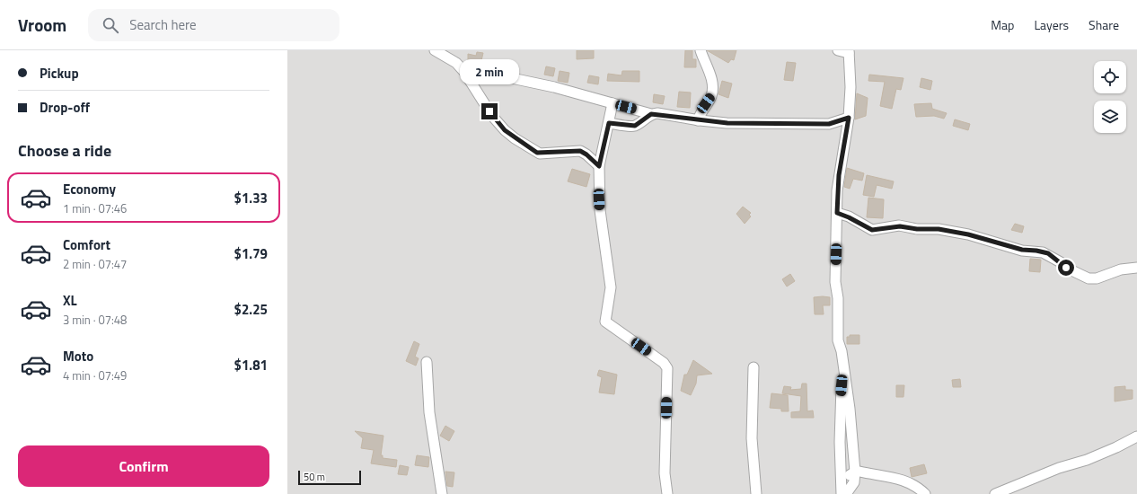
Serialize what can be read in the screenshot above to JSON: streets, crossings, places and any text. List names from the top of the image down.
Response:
{
  "scale_bar": "50 m",
  "page": {
    "header": "Vroom",
    "search": "Search here",
    "nav": ["Map", "Layers", "Share"],
    "banner": ["Pickup", "Drop-off"],
    "bubble": "2 min",
    "heading": "Choose a ride",
    "list": [
      {
        "name": "Economy",
        "note": "1 min · 07:46",
        "value": "$1.33"
      },
      {
        "name": "Comfort",
        "note": "2 min · 07:47",
        "value": "$1.79"
      },
      {
        "name": "XL",
        "note": "3 min · 07:48",
        "value": "$2.25"
      },
      {
        "name": "Moto",
        "note": "4 min · 07:49",
        "value": "$1.81"
      }
    ],
    "buttons": "Confirm",
    "scale": "50 m"
  }
}
